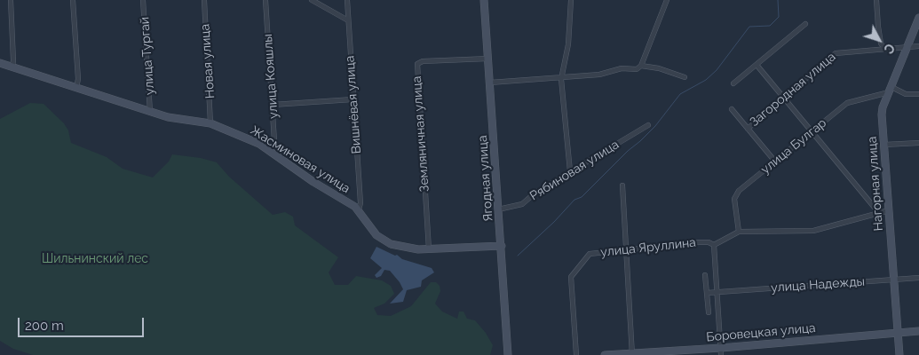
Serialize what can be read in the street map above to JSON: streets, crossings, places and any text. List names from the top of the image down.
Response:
{
  "streets": {
    "street": [
      "улица Тургай",
      "Новая улица",
      "улица Кояшлы",
      "Загородная улица",
      "Вишнёвая улица",
      "Земляничная улица",
      "улица Булгар",
      "Жасминовая улица",
      "Рябиновая улица",
      "Ягодная улица",
      "Нагорная улица",
      "улица Яруллина",
      "улица Надежды",
      "Боровецкая улица"
    ]
  },
  "crossings": [
    ["улица Тургай", "Жасминовая улица"],
    ["Новая улица", "Жасминовая улица"],
    ["улица Кояшлы", "Жасминовая улица"],
    ["Загородная улица", "Нагорная улица"],
    ["Вишнёвая улица", "Жасминовая улица"],
    ["Земляничная улица", "Жасминовая улица"],
    ["Земляничная улица", "Ягодная улица"],
    ["улица Булгар", "Нагорная улица"],
    ["улица Булгар", "улица Яруллина"],
    ["Жасминовая улица", "Ягодная улица"],
    ["Рябиновая улица", "Ягодная улица"],
    ["Нагорная улица", "улица Яруллина"],
    ["Нагорная улица", "улица Надежды"],
    ["Нагорная улица", "Боровецкая улица"]
  ],
  "parks": ["Шильнинский лес"],
  "scale_bar": "200 m",
  "north": "bottom right"
}
